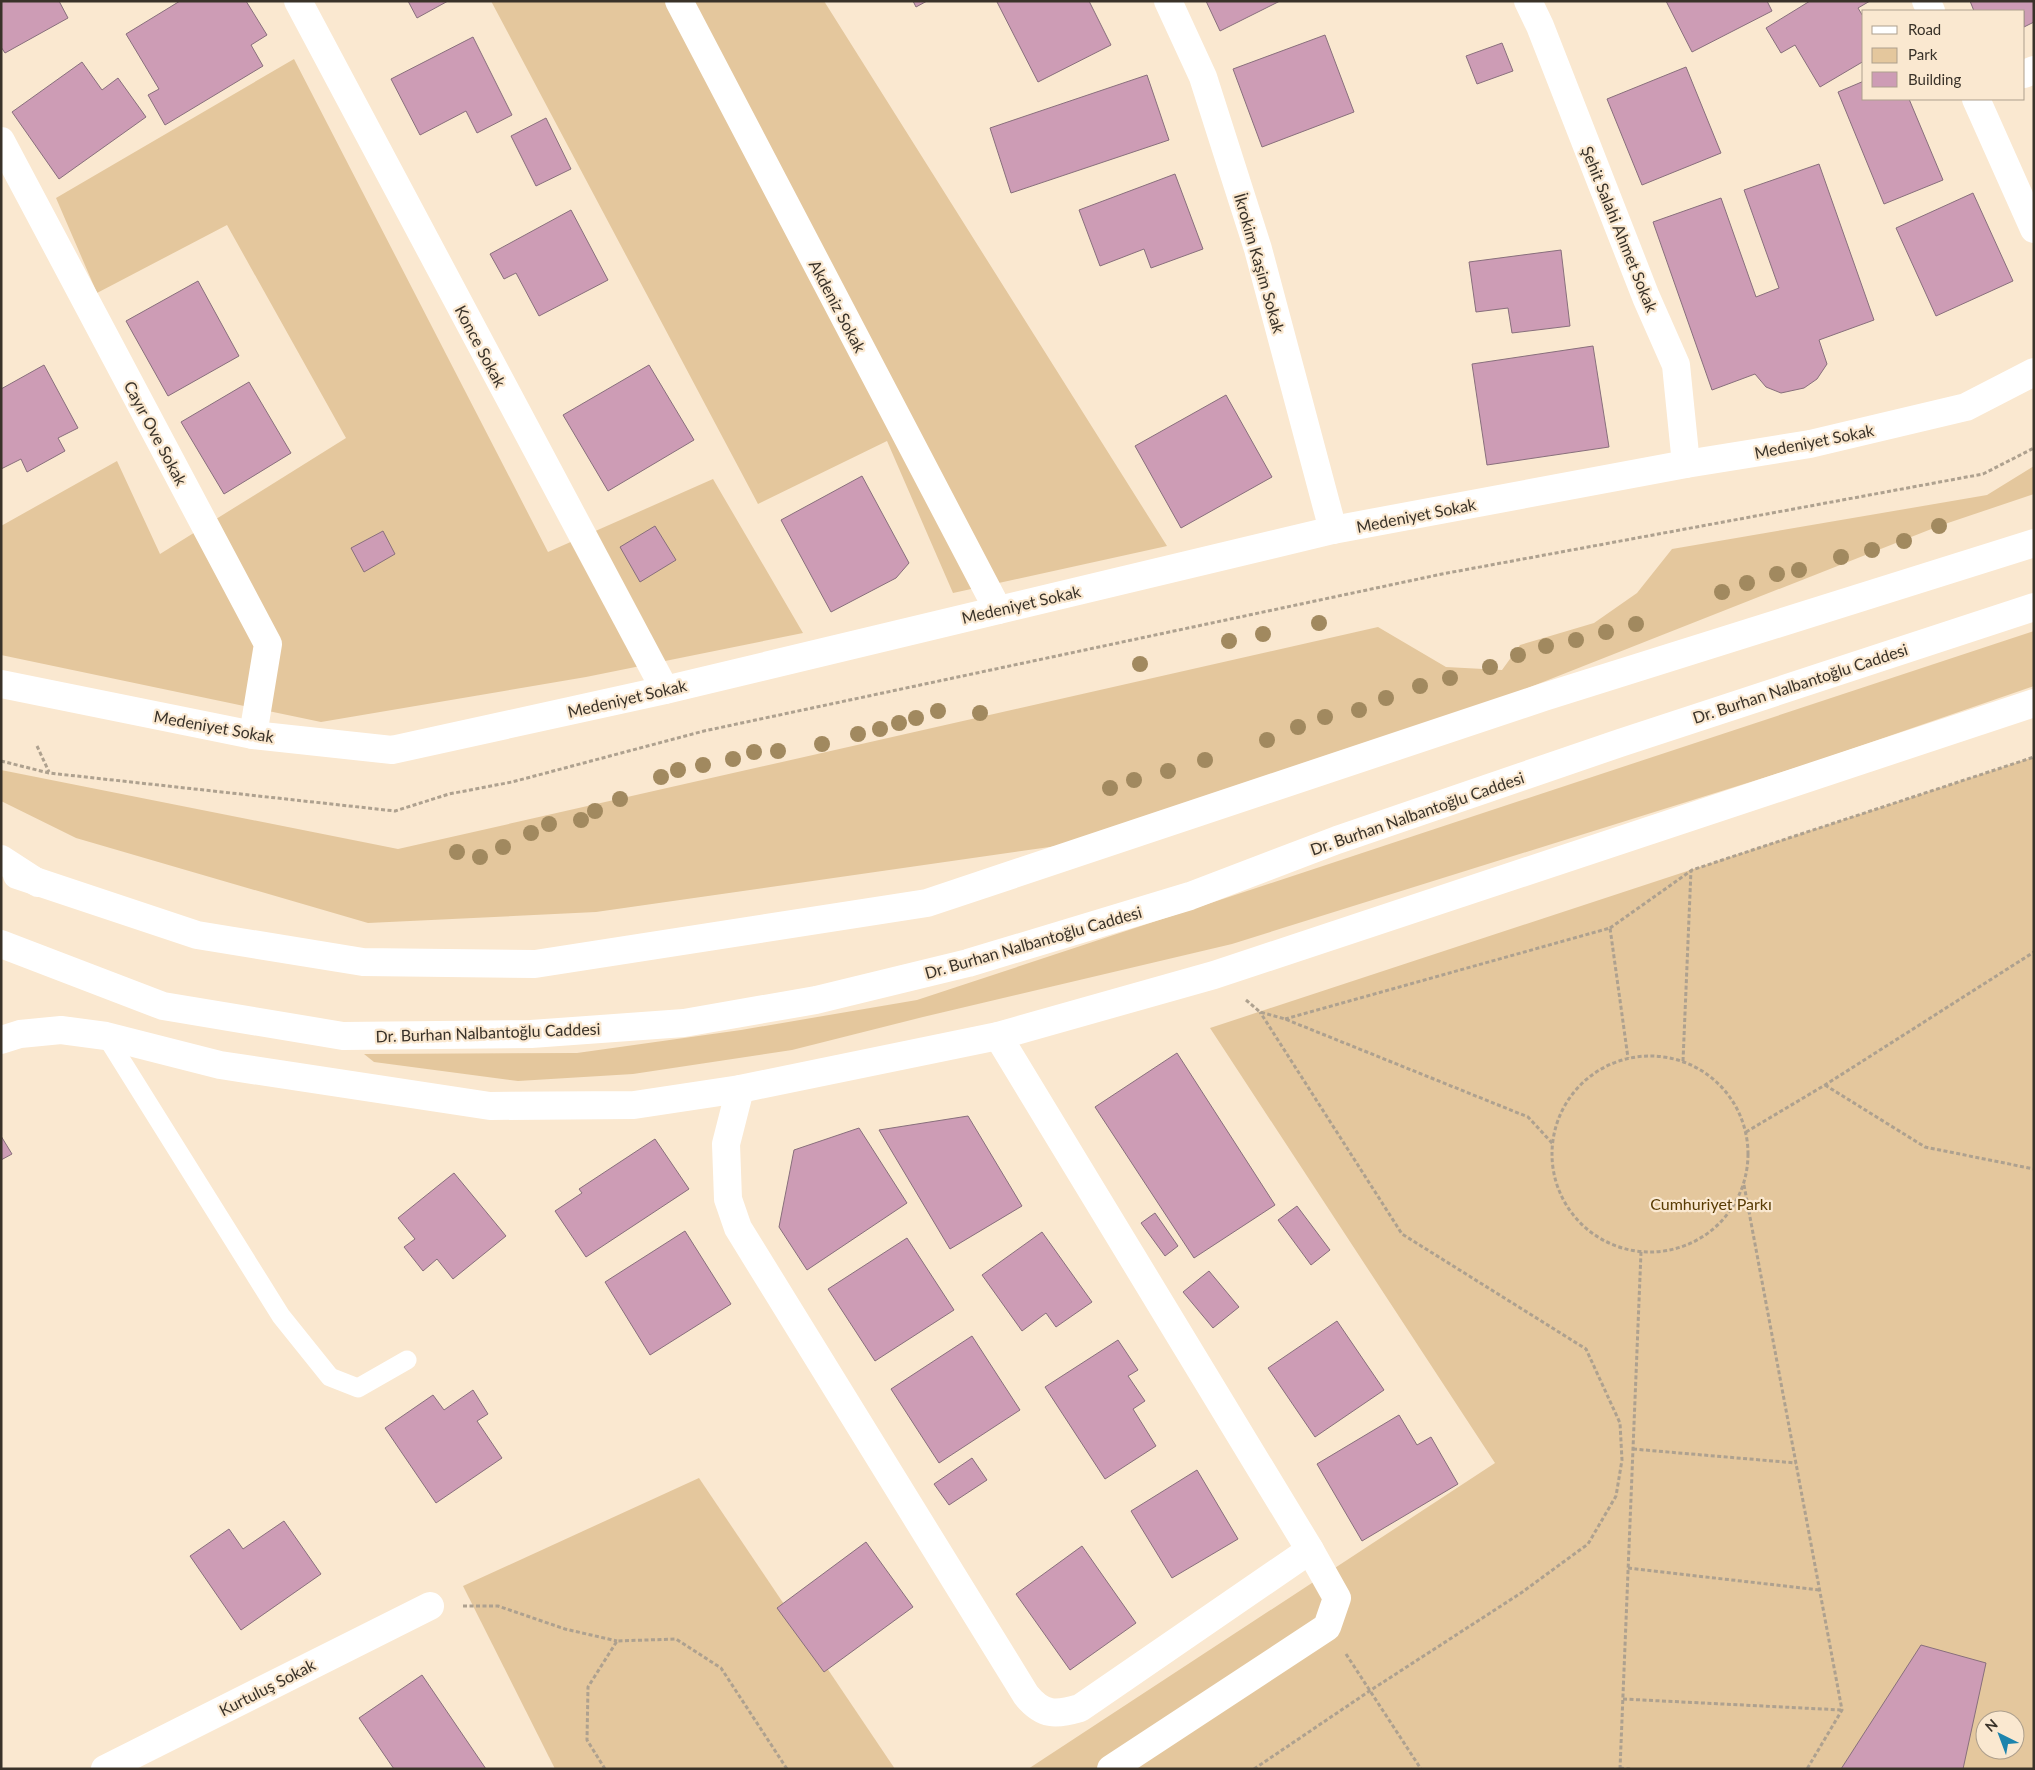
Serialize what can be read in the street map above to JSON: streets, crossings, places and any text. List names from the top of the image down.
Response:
{
  "streets": {
    "main road": [
      "Şehit Salahi Ahmet Sokak",
      "İkrokim Kaşim Sokak",
      "Akdeniz Sokak",
      "Konce Sokak",
      "Cayır Ove Sokak",
      "Medeniyet Sokak",
      "Dr. Burhan Nalbantoğlu Caddesi",
      "Kurtuluş Sokak"
    ]
  },
  "crossings": [
    ["Şehit Salahi Ahmet Sokak", "Medeniyet Sokak"],
    ["İkrokim Kaşim Sokak", "Medeniyet Sokak"],
    ["Akdeniz Sokak", "Medeniyet Sokak"],
    ["Konce Sokak", "Medeniyet Sokak"],
    ["Cayır Ove Sokak", "Medeniyet Sokak"]
  ],
  "parks": ["Cumhuriyet Parkı"],
  "legend": ["Road", "Park", "Building"],
  "north": "top left"
}
